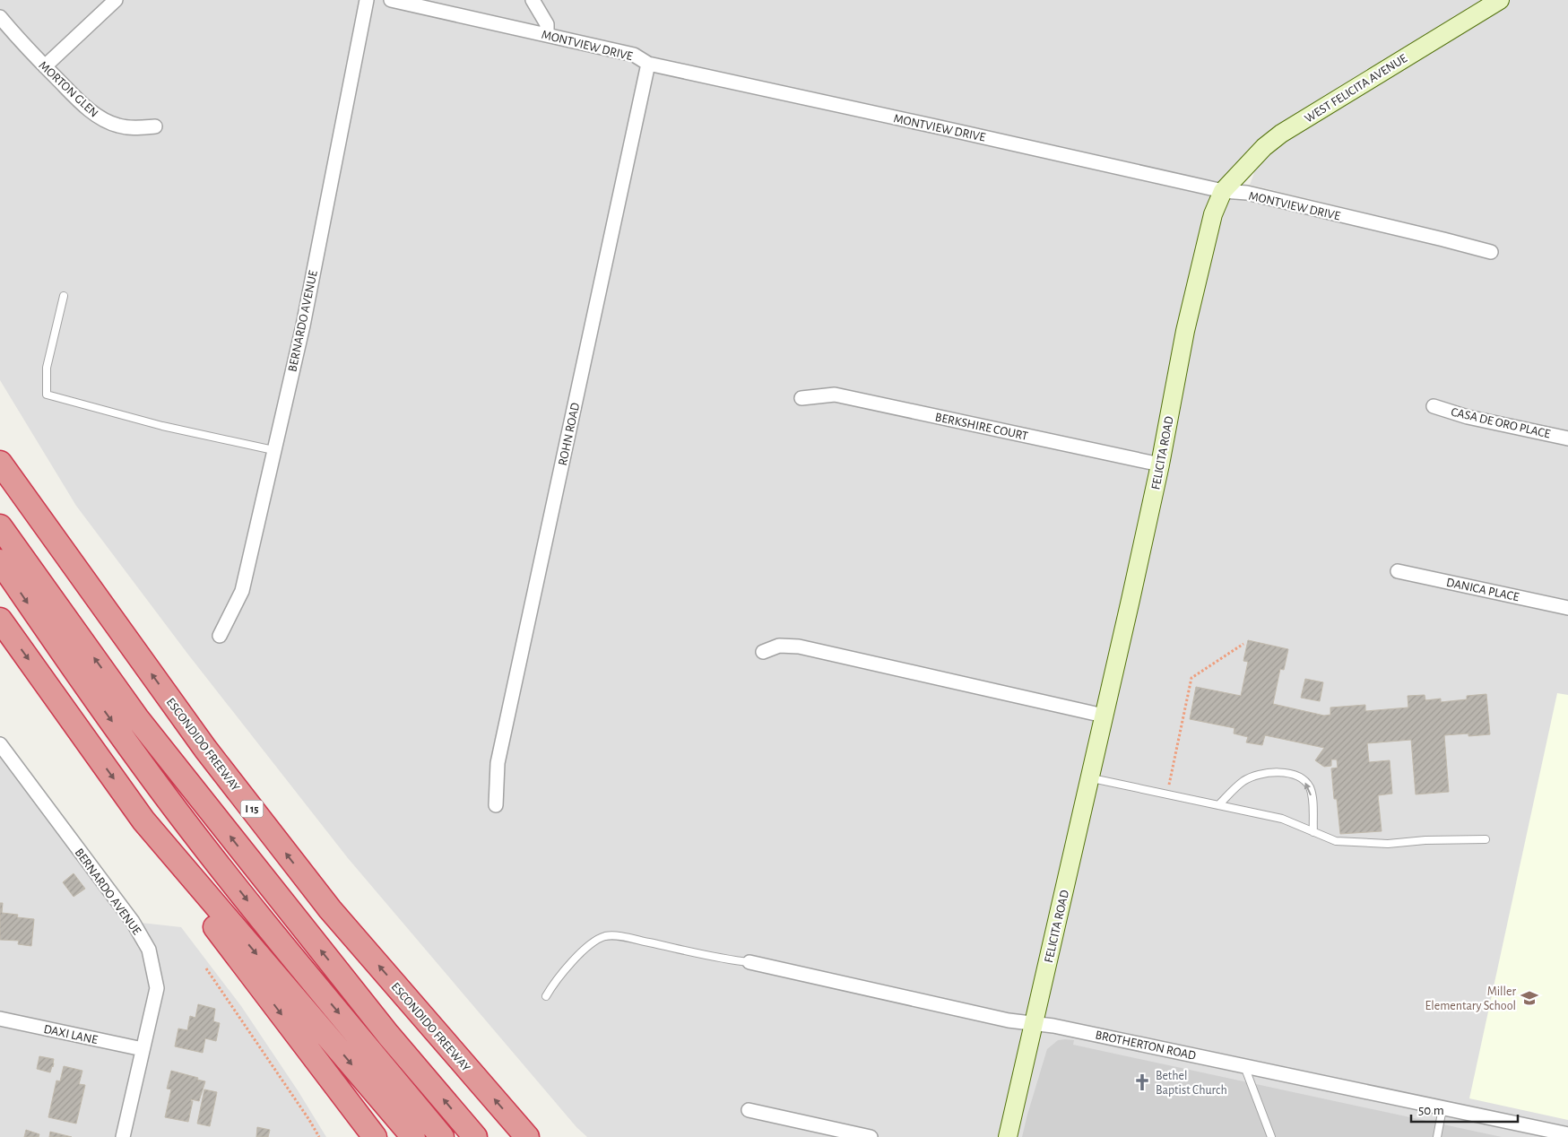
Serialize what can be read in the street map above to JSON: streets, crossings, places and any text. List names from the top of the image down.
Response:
{
  "streets": {
    "highway": ["ESCONDIDO FREEWAY", "I 15"],
    "main road": ["WEST FELICITA AVENUE", "FELICITA ROAD"],
    "street": [
      "MONTVIEW DRIVE",
      "MORTON GLEN",
      "BERNARDO AVENUE",
      "CASA DE ORO PLACE",
      "BERKSHIRE COURT",
      "ROHN ROAD",
      "DANICA PLACE",
      "DAXI LANE",
      "BROTHERTON ROAD"
    ]
  },
  "crossings": [
    ["MONTVIEW DRIVE", "WEST FELICITA AVENUE"],
    ["MONTVIEW DRIVE", "ROHN ROAD"],
    ["MONTVIEW DRIVE", "FELICITA ROAD"],
    ["WEST FELICITA AVENUE", "FELICITA ROAD"],
    ["BERNARDO AVENUE", "DAXI LANE"],
    ["BERKSHIRE COURT", "FELICITA ROAD"],
    ["FELICITA ROAD", "BROTHERTON ROAD"]
  ],
  "places": {
    "school or university": ["Miller Elementary School"],
    "church": ["Bethel Baptist Church"]
  },
  "scale_bar": "50 m"
}
